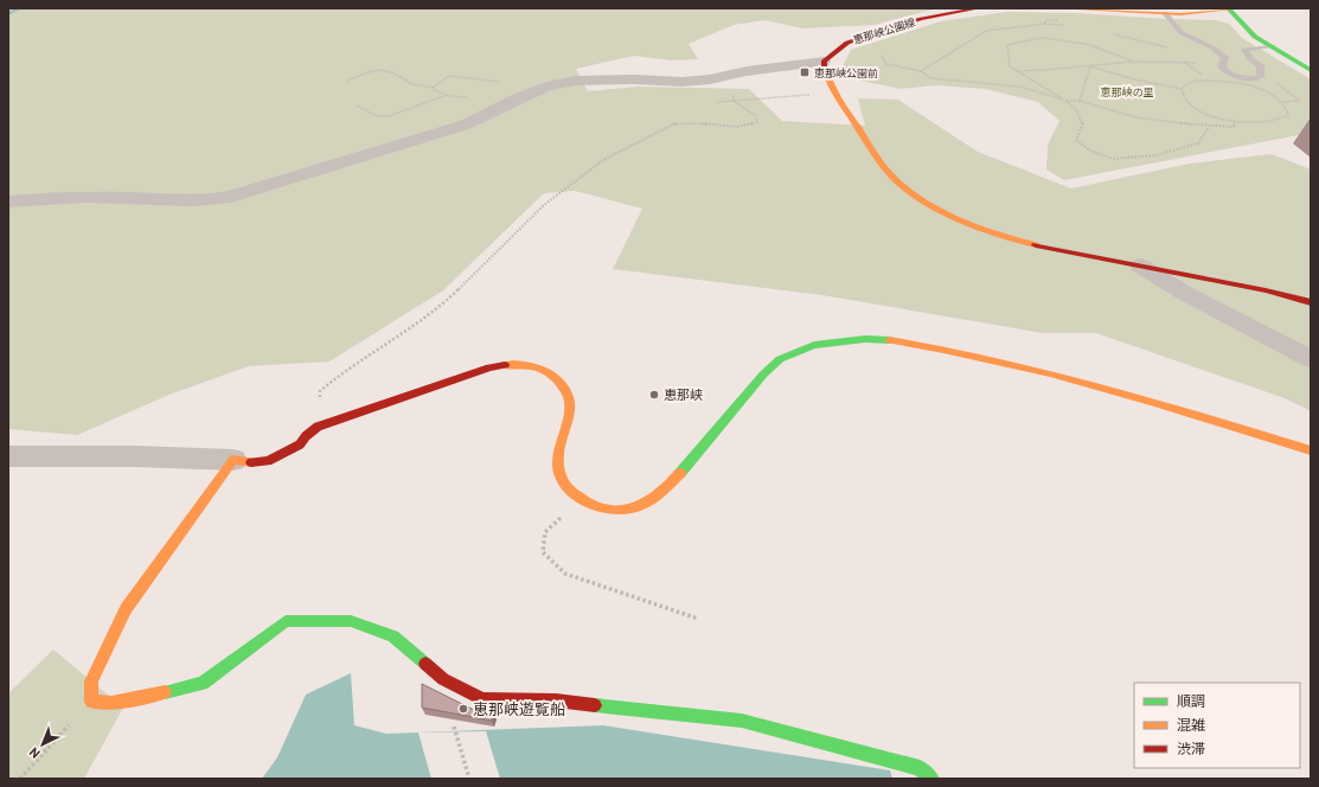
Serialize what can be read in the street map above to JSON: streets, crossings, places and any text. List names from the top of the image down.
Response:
{
  "streets": {
    "street": ["恵那峡公園線"]
  },
  "parks": ["恵那峡の里"],
  "places": {
    "transit": ["恵那峡公園前"],
    "other": ["恵那峡", "恵那峡遊覧船"]
  },
  "legend": ["順調", "混雑", "渋滞"],
  "north": "bottom left"
}
